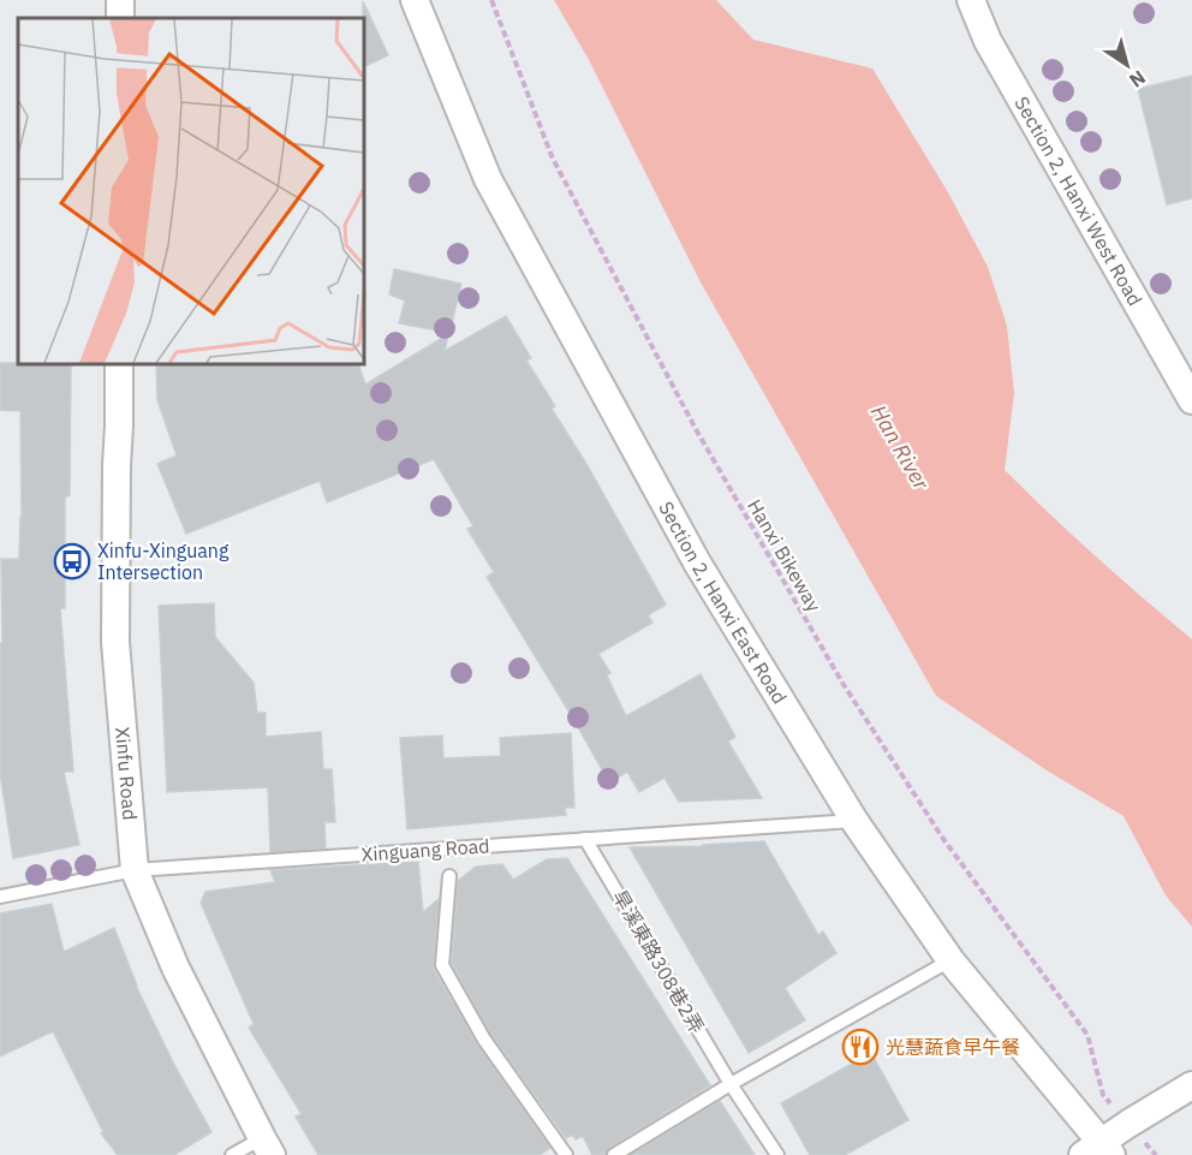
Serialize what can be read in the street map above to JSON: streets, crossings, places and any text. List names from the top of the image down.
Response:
{
  "streets": {
    "street": ["Section 2, Hanxi West Road", "Section 2, Hanxi East Road", "Xinfu Road"],
    "lane": ["Xinguang Road", "旱溪東路308巷2弄"],
    "path": ["Hanxi Bikeway"]
  },
  "crossings": [
    ["Section 2, Hanxi East Road", "Xinguang Road"],
    ["Xinfu Road", "Xinguang Road"],
    ["Xinguang Road", "旱溪東路308巷2弄"]
  ],
  "water": ["Han River"],
  "places": {
    "bus stop": ["Xinfu-Xinguang Intersection"],
    "restaurant": ["光慧蔬食早午餐"]
  },
  "north": "bottom right"
}
